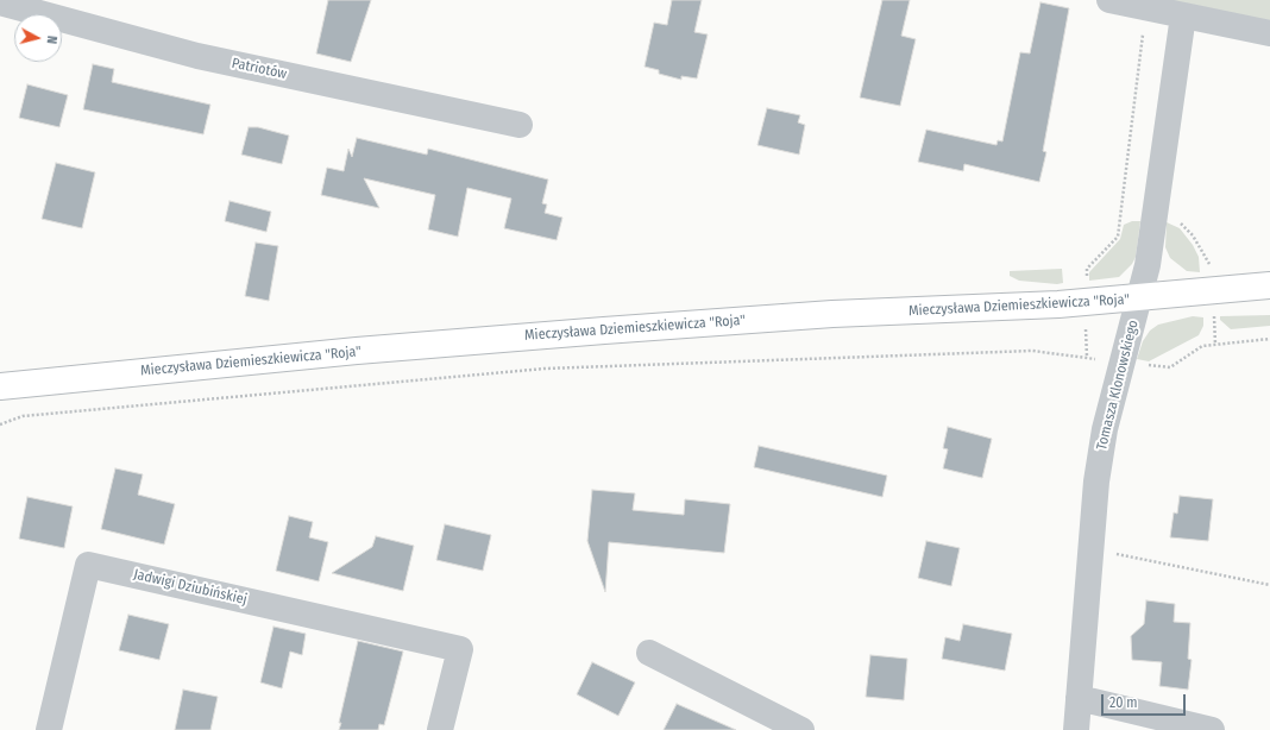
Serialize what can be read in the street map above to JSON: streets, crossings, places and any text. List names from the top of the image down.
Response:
{
  "streets": {
    "main road": ["Mieczysława Dziemieszkiewicza \"Roja\""],
    "street": ["Patriotów", "Tomasza Klonowskiego", "Jadwigi Dziubińskiej"]
  },
  "crossings": [
    ["Mieczysława Dziemieszkiewicza \"Roja\"", "Tomasza Klonowskiego"]
  ],
  "scale_bar": "20 m",
  "north": "right"
}
